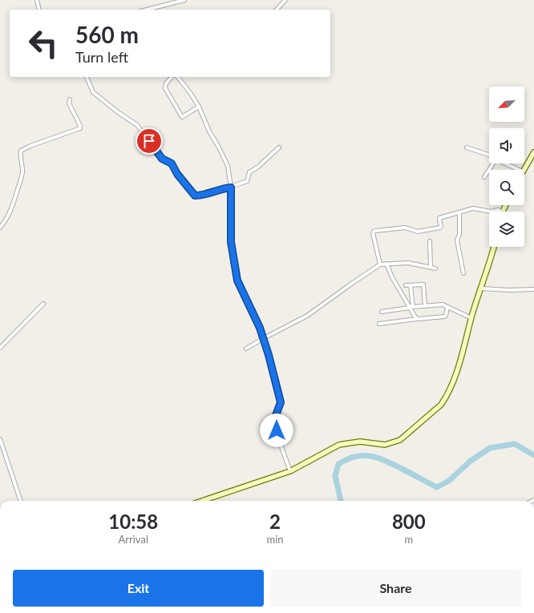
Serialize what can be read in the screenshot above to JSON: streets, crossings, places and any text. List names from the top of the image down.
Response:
{
  "north": "bottom left",
  "page": {
    "turn": ["560 m", "Turn left"],
    "eta": [
      "10:58",
      "Arrival",
      "2",
      "min",
      "800",
      "m"
    ],
    "buttons": ["Exit", "Share"]
  }
}
